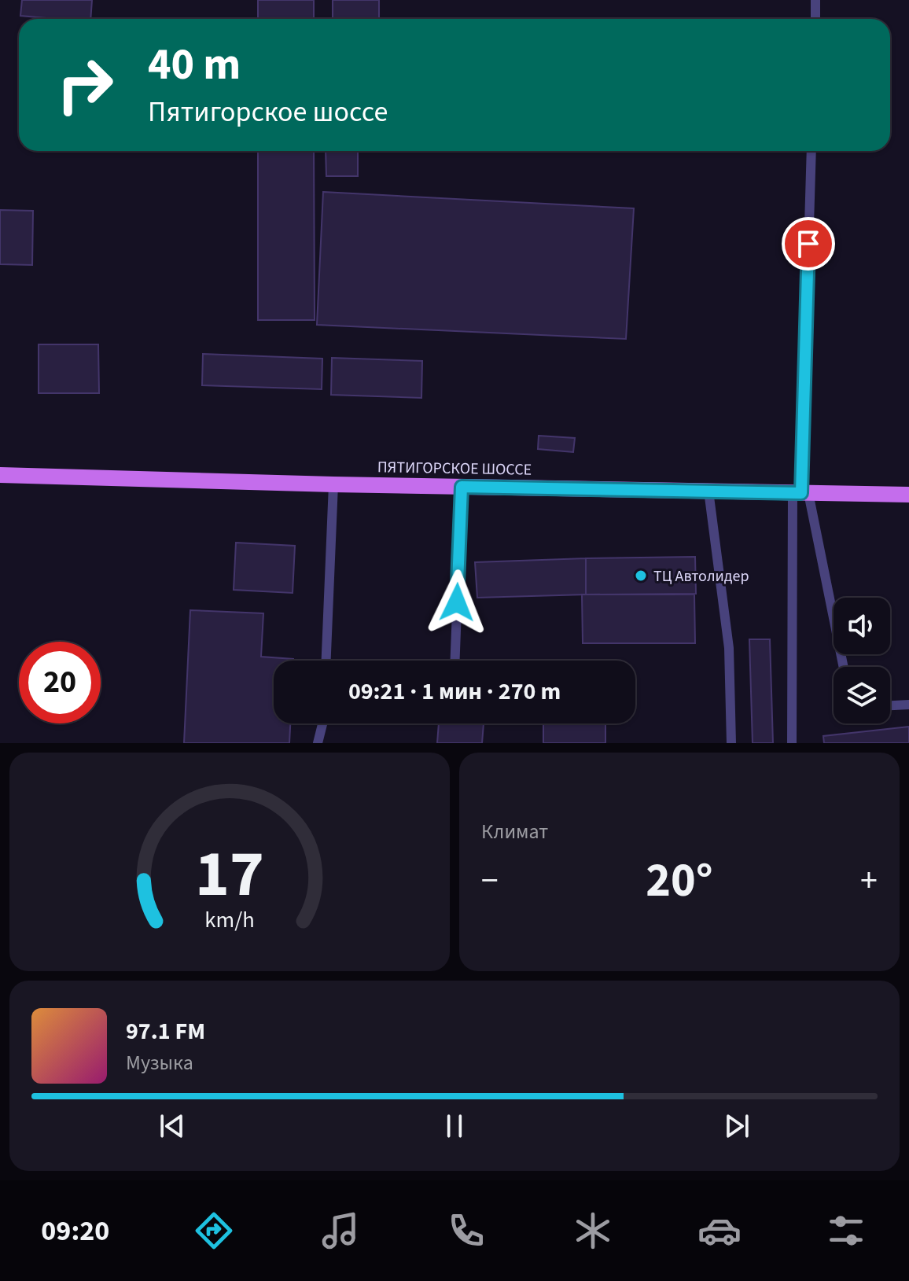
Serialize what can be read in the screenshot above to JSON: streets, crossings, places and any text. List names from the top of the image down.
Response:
{
  "streets": {
    "main road": ["ПЯТИГОРСКОЕ ШОССЕ"]
  },
  "places": ["ТЦ Автолидер"],
  "page": {
    "turn": ["40 m", "Пятигорское шоссе"],
    "limit": "20",
    "trip": "09:21 · 1 мин · 270 m",
    "tile": "Климат",
    "heat": ["−", "20°", "+"],
    "song": ["97.1 FM", "Музыка"],
    "tabs": "09:20",
    "gauge": ["17", "km/h"]
  }
}
